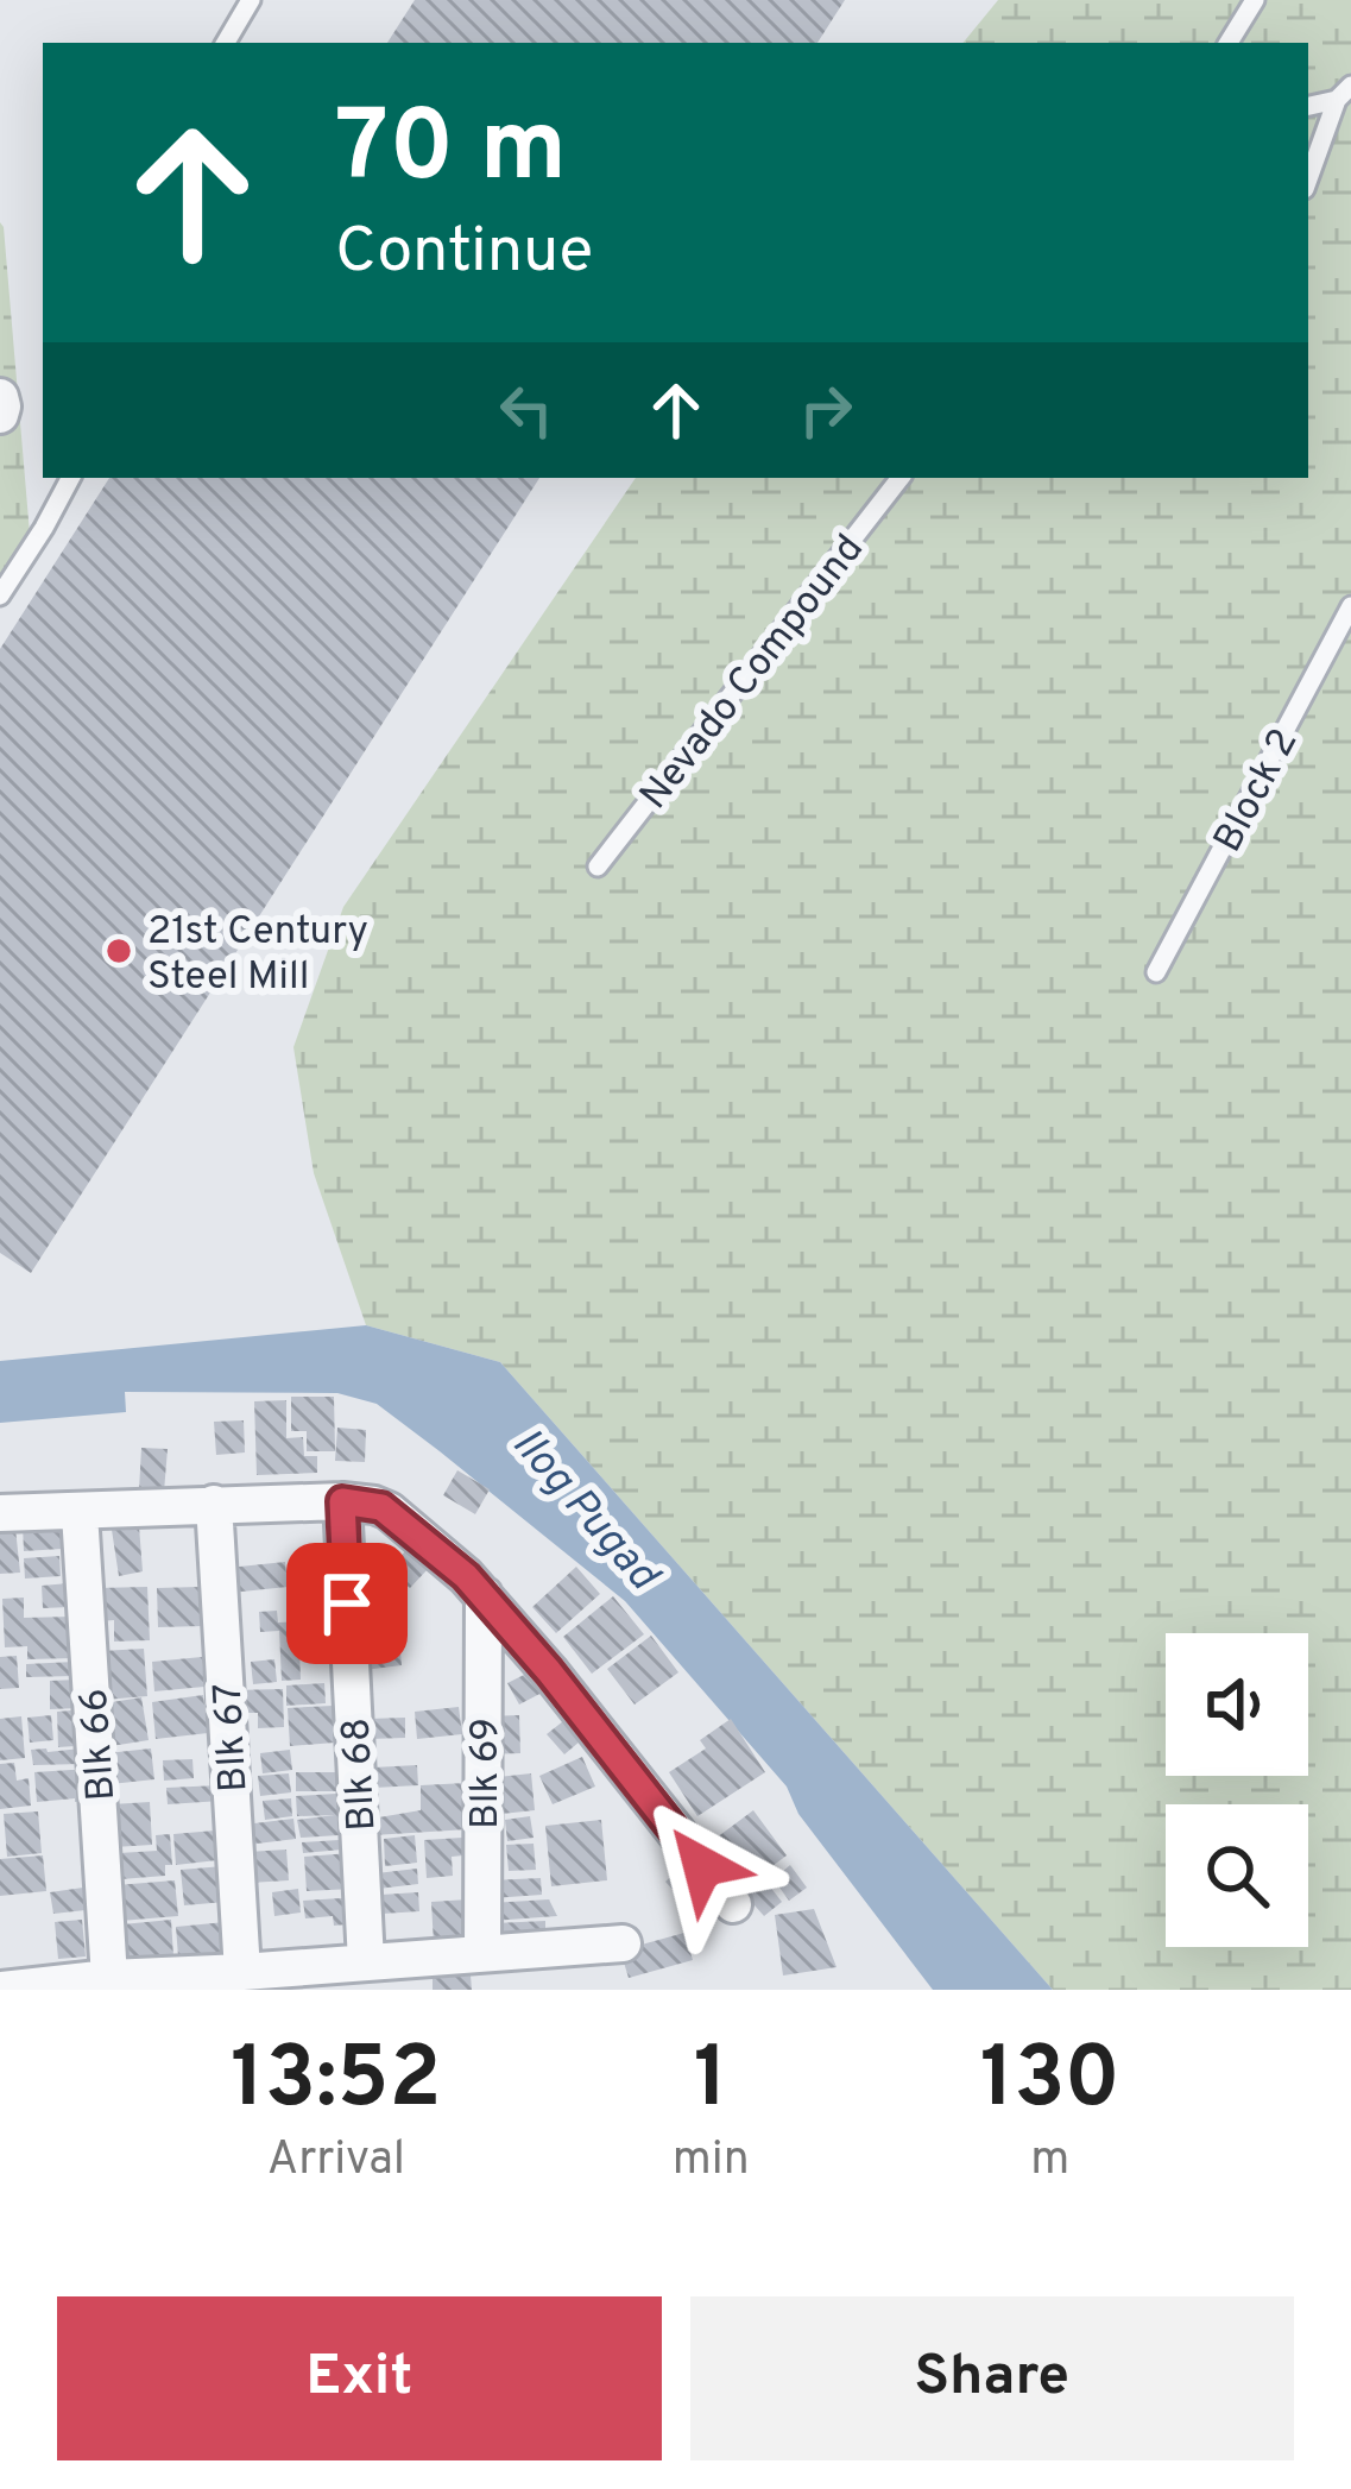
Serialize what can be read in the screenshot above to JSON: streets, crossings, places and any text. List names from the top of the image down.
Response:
{
  "streets": {
    "street": [
      "Blk 67",
      "Blk 66",
      "Blk 69",
      "Blk 68"
    ],
    "lane": ["Nevado Compound", "Block 2"]
  },
  "water": ["Ilog Pugad"],
  "places": ["21st Century Steel Mill"],
  "page": {
    "turn": ["70 m", "Continue"],
    "eta": [
      "13:52",
      "Arrival",
      "1",
      "min",
      "130",
      "m"
    ],
    "buttons": ["Exit", "Share"]
  }
}
